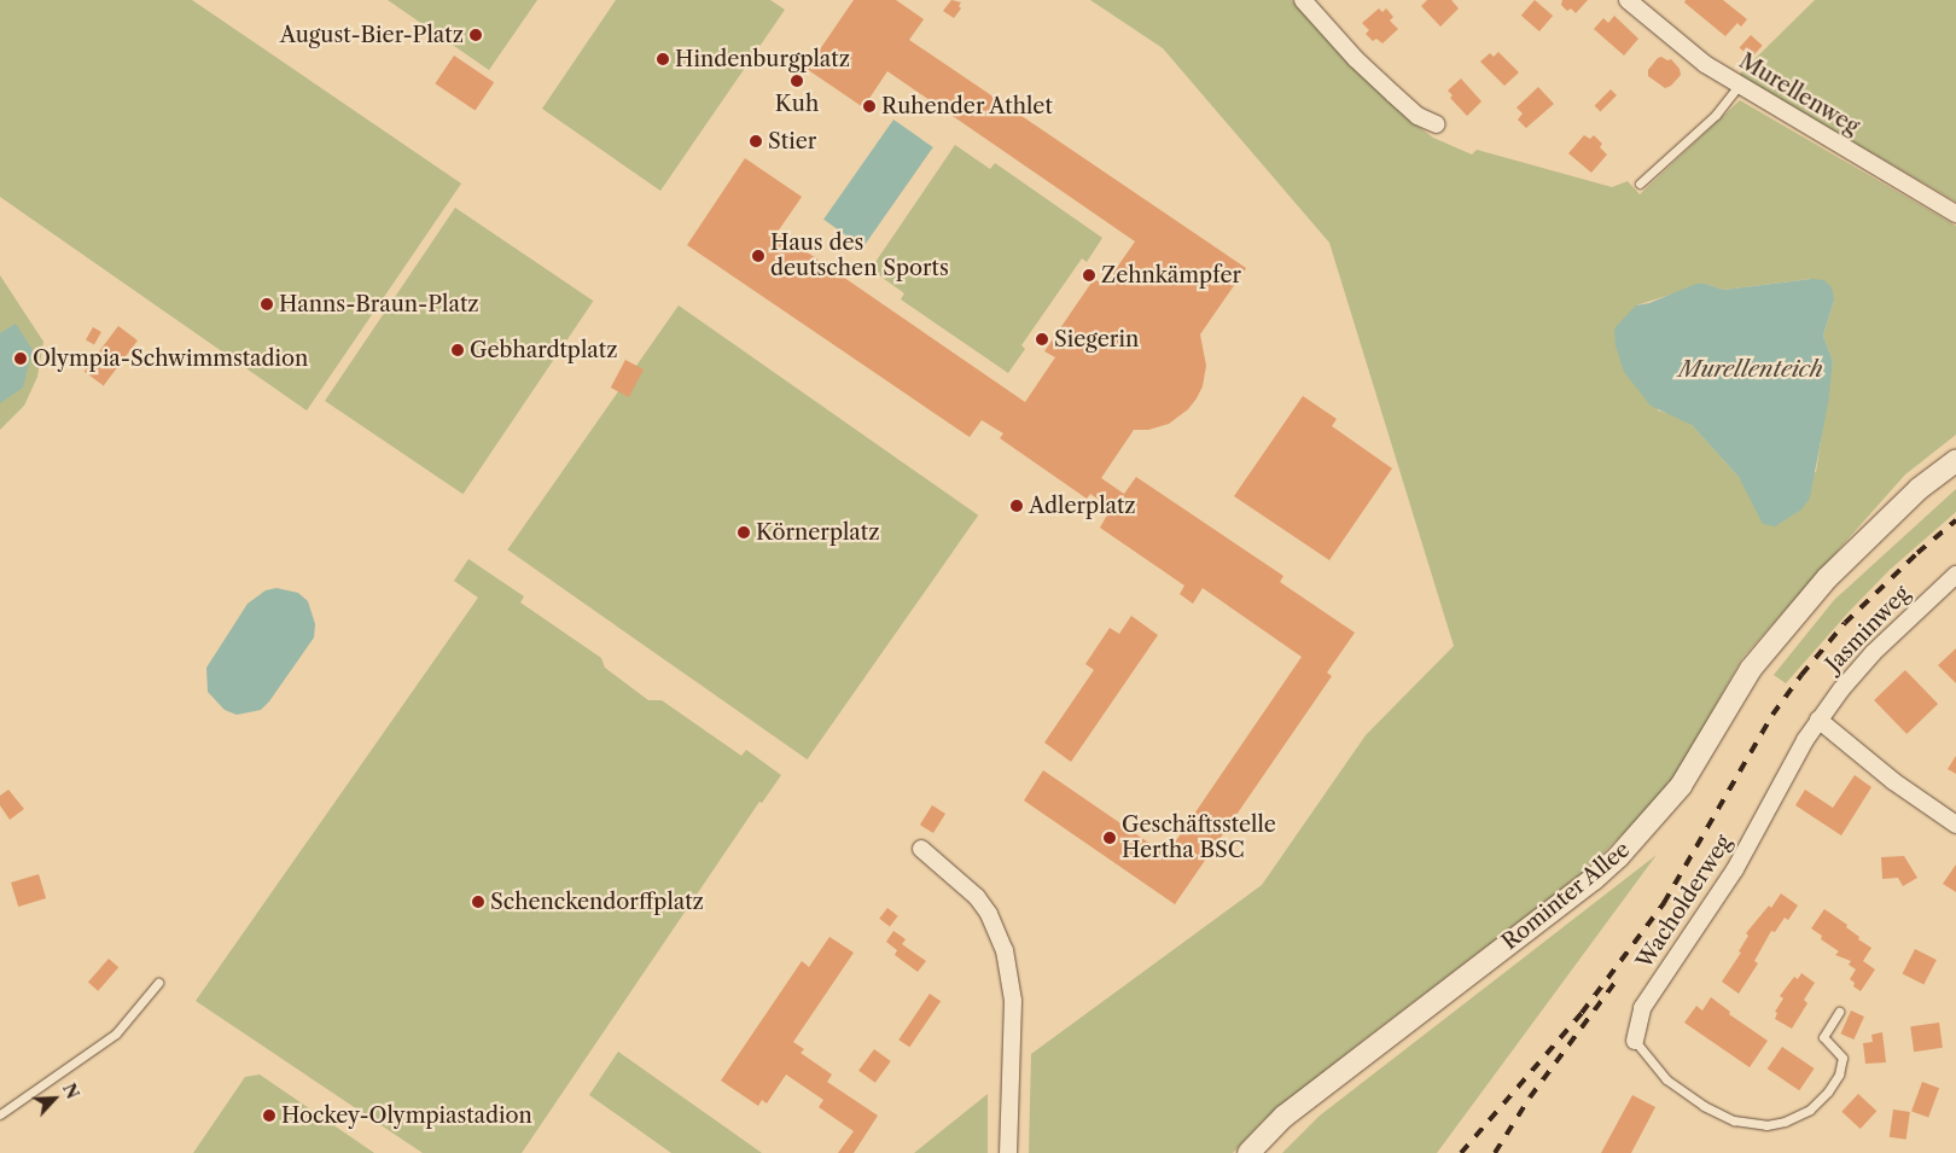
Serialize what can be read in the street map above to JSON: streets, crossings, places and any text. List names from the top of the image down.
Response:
{
  "streets": {
    "street": [
      "Murellenweg",
      "Jasminweg",
      "Rominter Allee",
      "Wacholderweg"
    ]
  },
  "crossings": [
    ["Jasminweg", "Wacholderweg"]
  ],
  "water": ["Murellenteich"],
  "places": [
    "August-Bier-Platz",
    "Hindenburgplatz",
    "Kuh",
    "Ruhender Athlet",
    "Stier",
    "Haus des deutschen Sports",
    "Zehnkämpfer",
    "Hanns-Braun-Platz",
    "Siegerin",
    "Gebhardtplatz",
    "Olympia-Schwimmstadion",
    "Adlerplatz",
    "Körnerplatz",
    "Geschäftsstelle Hertha BSC",
    "Schenckendorffplatz",
    "Hockey-Olympiastadion"
  ],
  "north": "top right"
}
